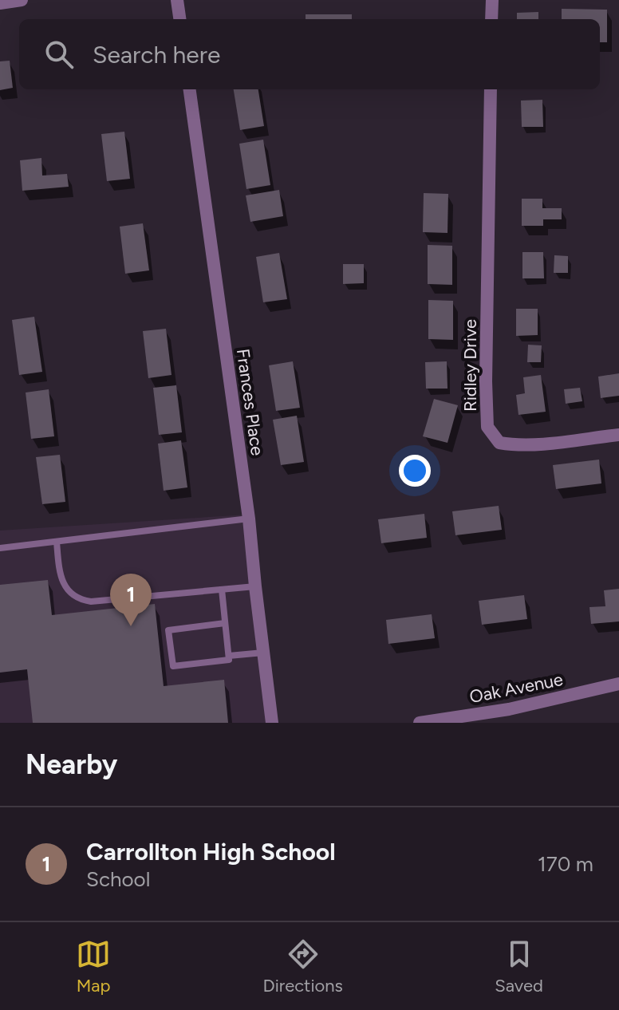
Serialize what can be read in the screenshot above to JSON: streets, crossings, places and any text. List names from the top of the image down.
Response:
{
  "streets": {
    "street": ["Ridley Drive", "Frances Place", "Oak Avenue"]
  },
  "page": {
    "search": "Search here",
    "pins": "1",
    "heading": "Nearby",
    "list": [
      {
        "mark": "1",
        "name": "Carrollton High School",
        "note": "School",
        "value": "170 m"
      }
    ],
    "nav": ["Map", "Directions", "Saved"]
  }
}
